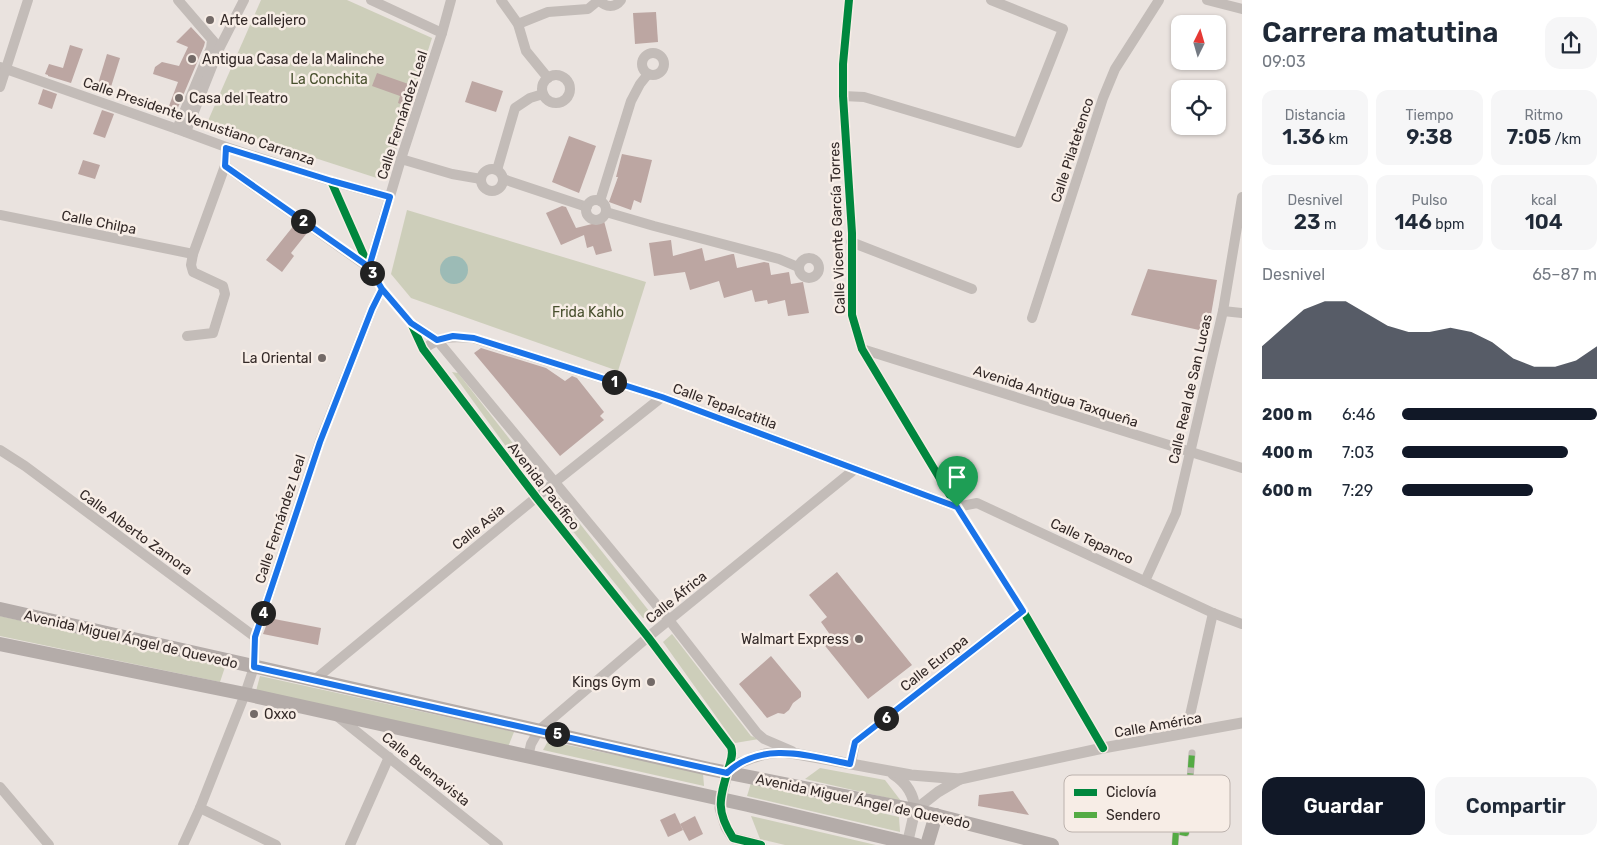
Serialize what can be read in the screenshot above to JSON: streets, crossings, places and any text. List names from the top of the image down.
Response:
{
  "streets": {
    "main road": ["Avenida Miguel Ángel de Quevedo"],
    "street": [
      "Calle Fernández Leal",
      "Calle Presidente Venustiano Carranza",
      "Calle Pilatetenco",
      "Calle Chilpa",
      "Calle Vicente García Torres",
      "Calle Real de San Lucas",
      "Avenida Antigua Taxqueña",
      "Calle Tepalcatitla",
      "Avenida Pacífico",
      "Calle Asia",
      "Calle Alberto Zamora",
      "Calle Tepanco",
      "Calle África",
      "Calle Europa",
      "Calle América",
      "Calle Buenavista"
    ]
  },
  "crossings": [
    ["Calle Fernández Leal", "Calle Presidente Venustiano Carranza"],
    ["Calle Fernández Leal", "Avenida Pacífico"],
    ["Calle Fernández Leal", "Calle Alberto Zamora"],
    ["Calle Fernández Leal", "Avenida Miguel Ángel de Quevedo"],
    ["Calle Presidente Venustiano Carranza", "Avenida Pacífico"],
    ["Calle Vicente García Torres", "Avenida Antigua Taxqueña"],
    ["Calle Vicente García Torres", "Calle Tepalcatitla"],
    ["Calle Vicente García Torres", "Calle Tepanco"],
    ["Calle Vicente García Torres", "Calle Europa"],
    ["Calle Vicente García Torres", "Calle América"],
    ["Calle Real de San Lucas", "Avenida Antigua Taxqueña"],
    ["Calle Real de San Lucas", "Calle Tepanco"],
    ["Calle Tepalcatitla", "Avenida Pacífico"],
    ["Calle Tepalcatitla", "Calle Asia"],
    ["Calle Tepalcatitla", "Calle Tepanco"],
    ["Calle Tepalcatitla", "Calle África"],
    ["Avenida Pacífico", "Calle Asia"],
    ["Avenida Pacífico", "Calle África"],
    ["Avenida Pacífico", "Avenida Miguel Ángel de Quevedo"],
    ["Avenida Pacífico", "Calle América"],
    ["Calle Asia", "Avenida Miguel Ángel de Quevedo"],
    ["Calle África", "Avenida Miguel Ángel de Quevedo"],
    ["Avenida Miguel Ángel de Quevedo", "Calle América"],
    ["Avenida Miguel Ángel de Quevedo", "Calle Buenavista"],
    ["Calle Europa", "Calle América"]
  ],
  "parks": ["La Conchita", "Frida Kahlo"],
  "places": [
    "Arte callejero",
    "Antigua Casa de la Malinche",
    "Casa del Teatro",
    "La Oriental",
    "Walmart Express",
    "Kings Gym",
    "Oxxo"
  ],
  "legend": ["Ciclovía", "Sendero"],
  "north": "top",
  "page": {
    "heading": ["Carrera matutina", "09:03"],
    "stats": [
      ["Distancia", "1.36 km"],
      ["Tiempo", "9:38"],
      ["Ritmo", "7:05 /km"],
      ["Desnivel", "23 m"],
      ["Pulso", "146 bpm"],
      ["kcal", "104"]
    ],
    "pins": [
      "2",
      "3",
      "1",
      "4",
      "6",
      "5"
    ],
    "chart": ["Desnivel", "65–87 m"],
    "list": [
      {
        "name": "200 m",
        "note": "6:46"
      },
      {
        "name": "400 m",
        "note": "7:03"
      },
      {
        "name": "600 m",
        "note": "7:29"
      }
    ],
    "buttons": ["Guardar", "Compartir"]
  }
}
